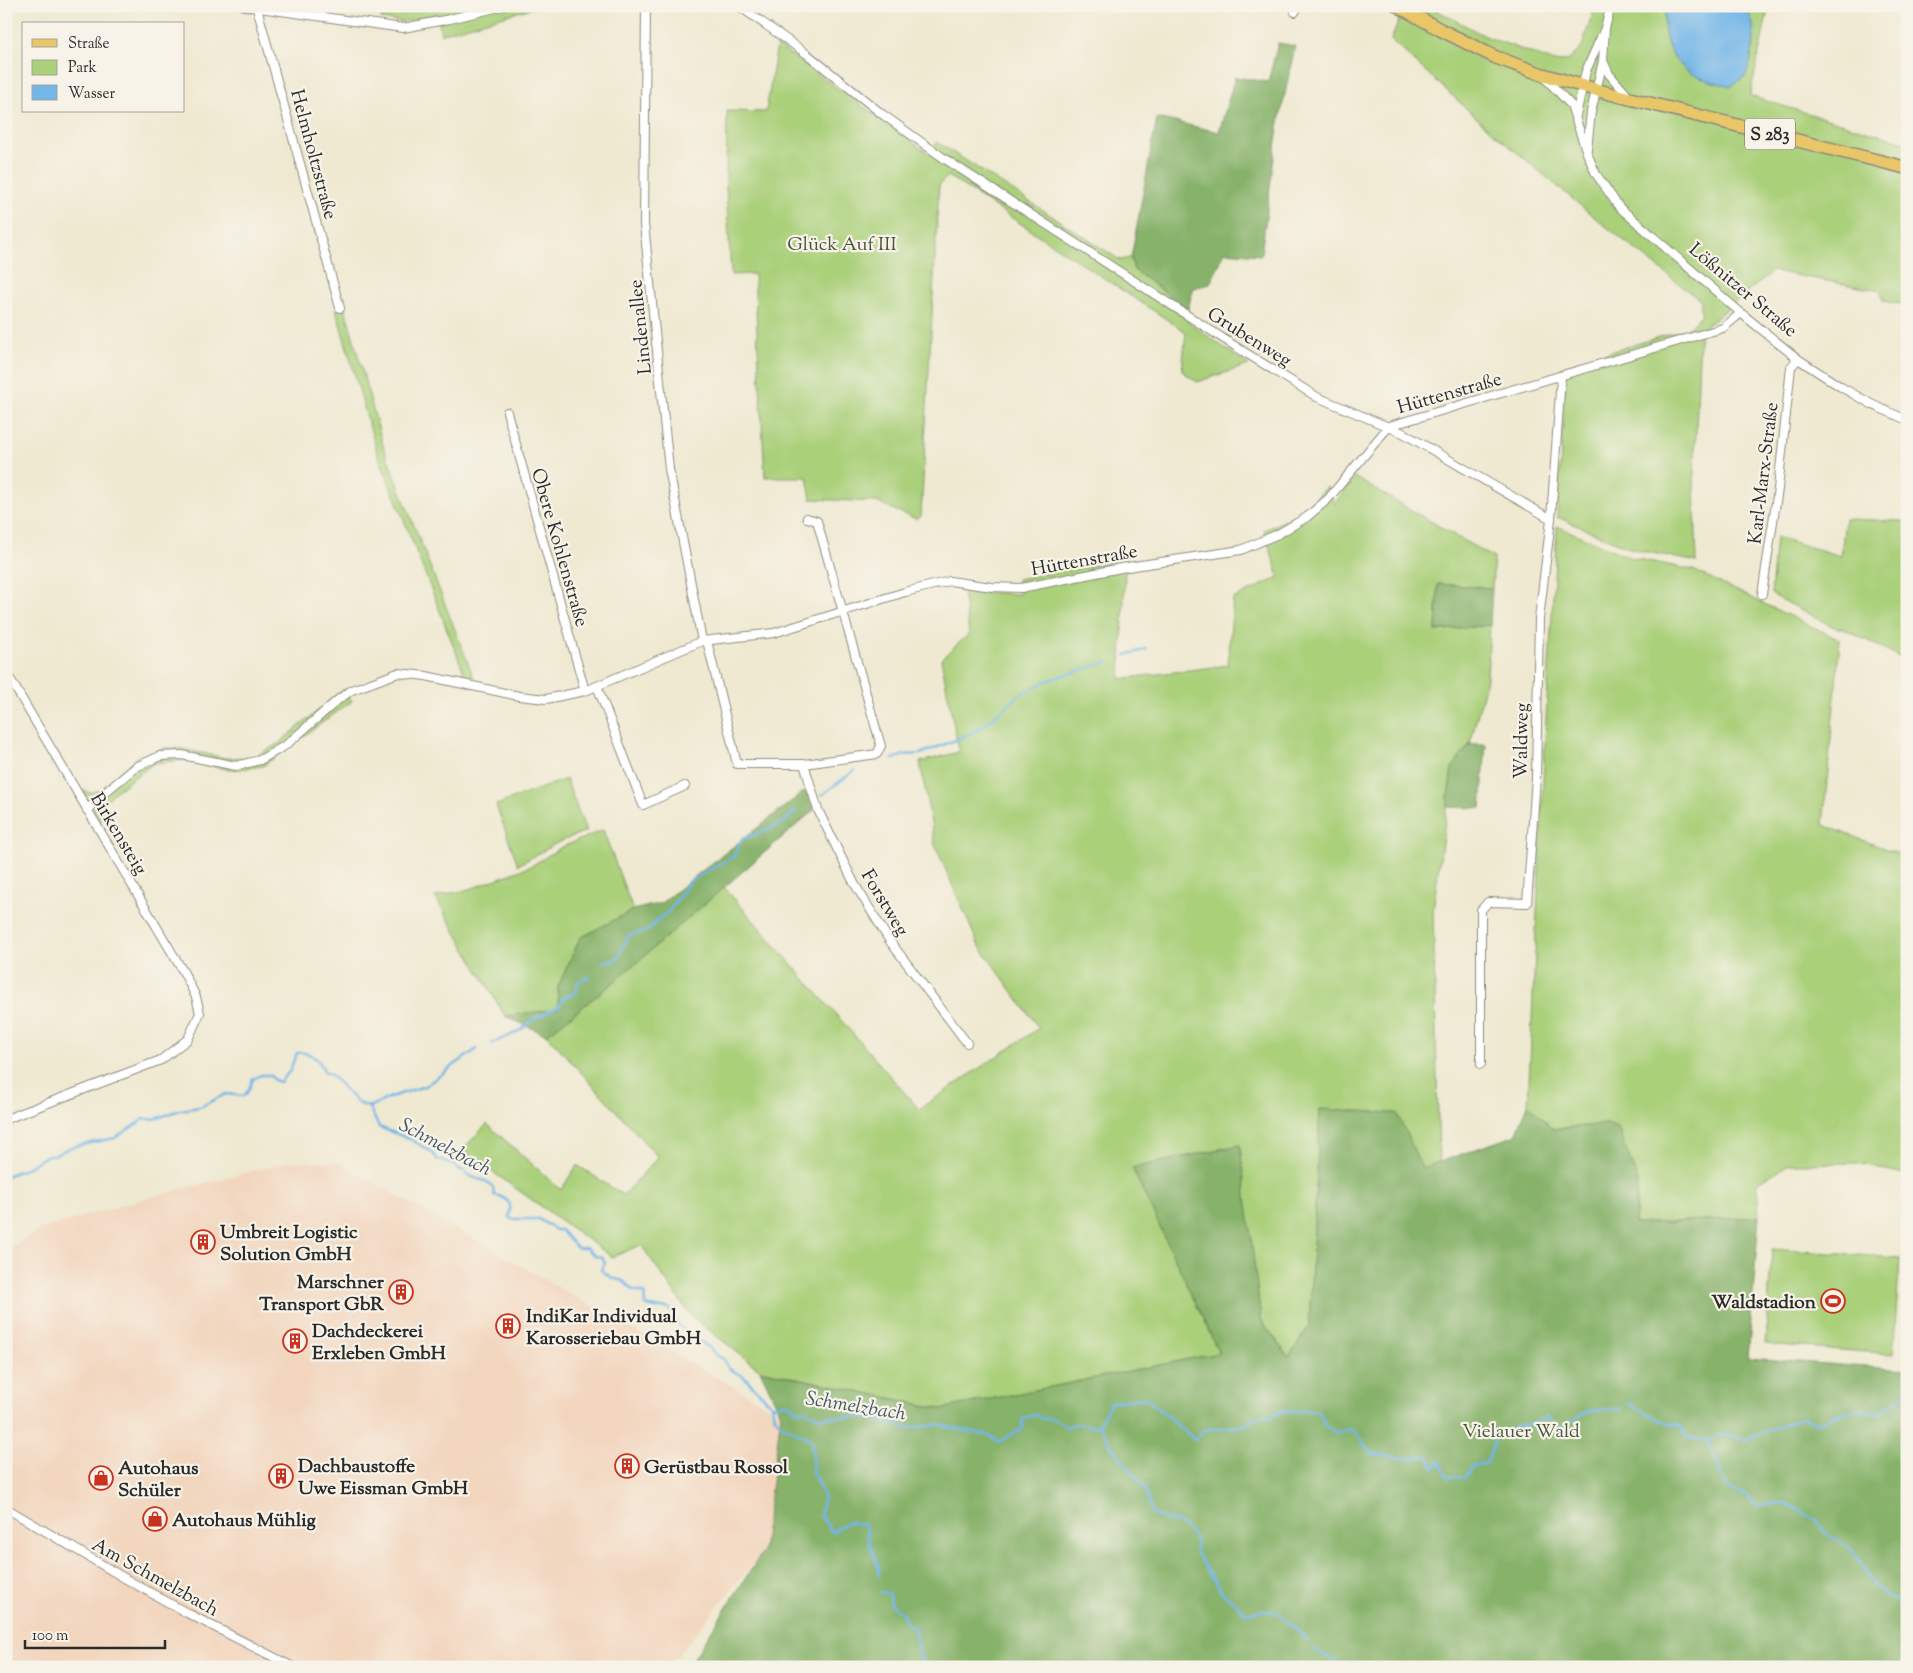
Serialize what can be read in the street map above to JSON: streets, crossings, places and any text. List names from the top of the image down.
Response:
{
  "streets": {
    "main road": ["S 283"],
    "street": [
      "Helmholtzstraße",
      "Lößnitzer Straße",
      "Lindenallee",
      "Grubenweg",
      "Hüttenstraße",
      "Karl-Marx-Straße",
      "Obere Kohlenstraße",
      "Waldweg",
      "Birkensteig",
      "Forstweg",
      "Am Schmelzbach"
    ]
  },
  "crossings": [
    ["S 283", "Lößnitzer Straße"],
    ["Lößnitzer Straße", "Hüttenstraße"],
    ["Lößnitzer Straße", "Karl-Marx-Straße"],
    ["Grubenweg", "Hüttenstraße"],
    ["Grubenweg", "Waldweg"],
    ["Hüttenstraße", "Waldweg"]
  ],
  "water": ["Schmelzbach"],
  "parks": ["Glück Auf III", "Vielauer Wald"],
  "places": {
    "building": [
      "Umbreit Logistic Solution GmbH",
      "Marschner Transport GbR",
      "IndiKar Individual Karosseriebau GmbH",
      "Dachdeckerei Erxleben GmbH",
      "Gerüstbau Rossol",
      "Dachbaustoffe Uwe Eissman GmbH"
    ],
    "sports": ["Waldstadion"],
    "shop": ["Autohaus Schüler", "Autohaus Mühlig"]
  },
  "legend": ["Straße", "Park", "Wasser"],
  "scale_bar": "100 m"
}
